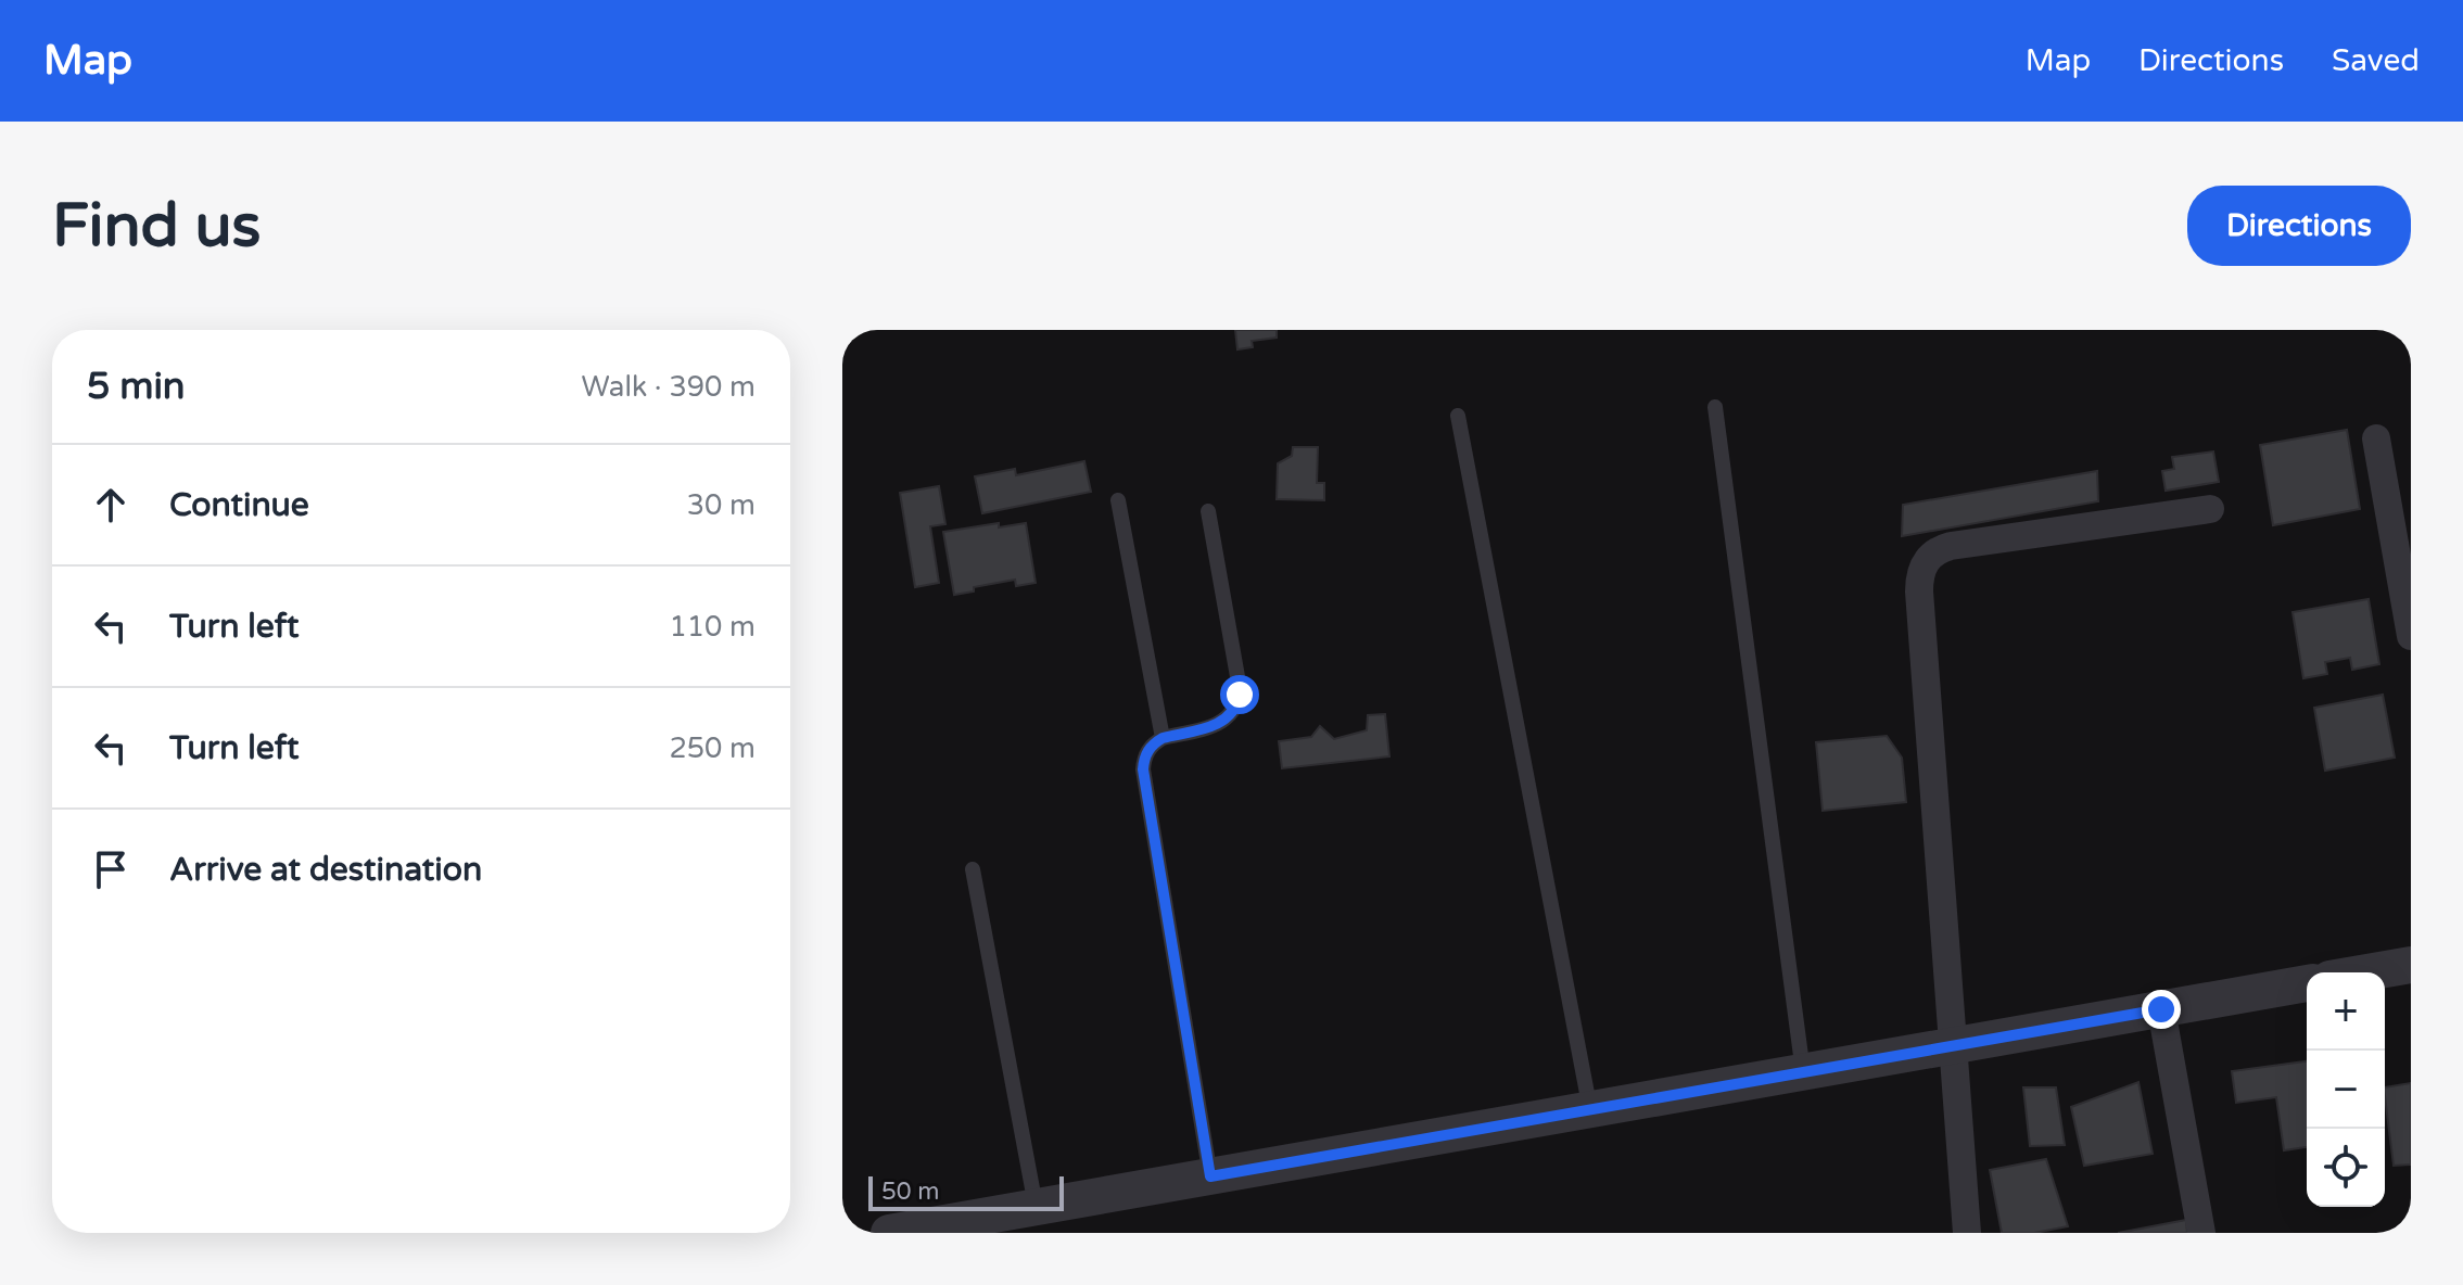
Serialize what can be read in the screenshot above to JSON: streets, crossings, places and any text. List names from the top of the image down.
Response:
{
  "scale_bar": "50 m",
  "page": {
    "header": "Map",
    "nav": ["Map", "Directions", "Saved"],
    "buttons": "Directions",
    "title": "Find us",
    "heading": ["5 min", "Walk · 390 m"],
    "list": [
      ["Continue", "30 m"],
      ["Turn left", "110 m"],
      ["Turn left", "250 m"],
      "Arrive at destination"
    ],
    "map_buttons": ["+", "−"],
    "scale": "50 m"
  }
}
